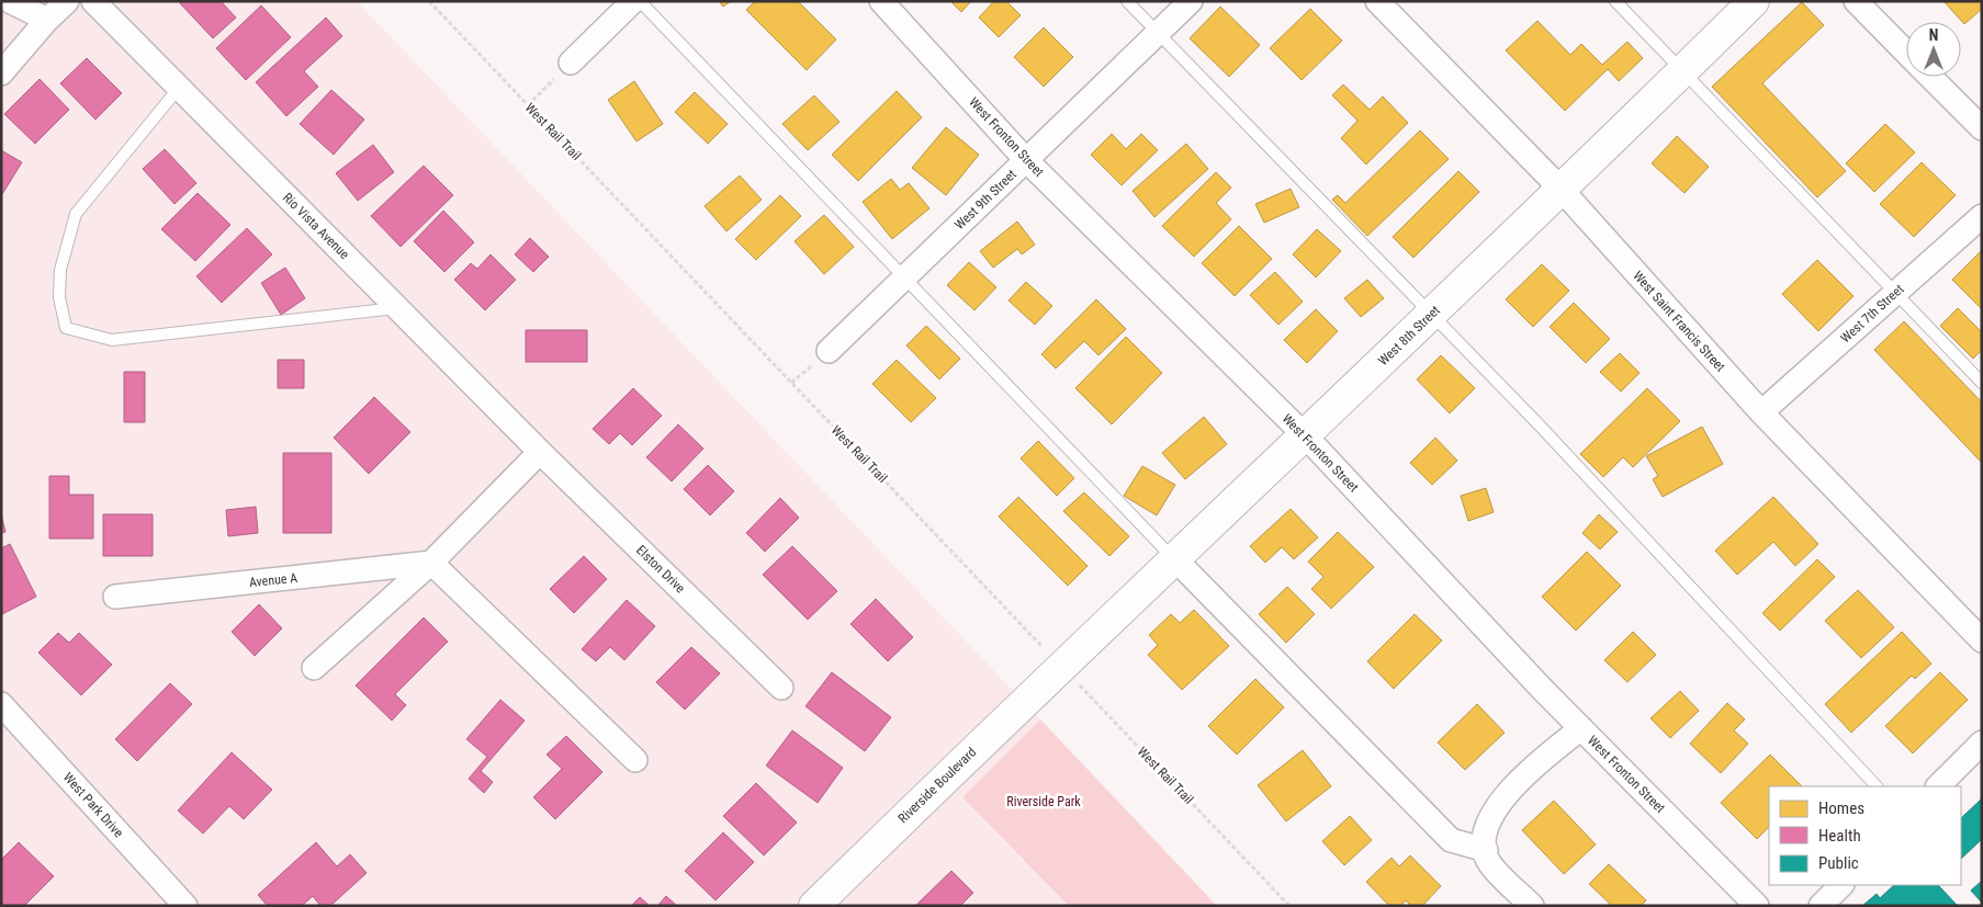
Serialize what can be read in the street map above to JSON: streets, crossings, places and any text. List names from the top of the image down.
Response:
{
  "streets": {
    "street": [
      "West Fronton Street",
      "West 9th Street",
      "Rio Vista Avenue",
      "West 7th Street",
      "West Saint Francis Street",
      "West 8th Street",
      "Elston Drive",
      "Avenue A",
      "Riverside Boulevard",
      "West Park Drive"
    ],
    "path": ["West Rail Trail"]
  },
  "crossings": [
    ["West Rail Trail", "West 8th Street"],
    ["West Rail Trail", "Riverside Boulevard"],
    ["West Fronton Street", "West 9th Street"],
    ["West Fronton Street", "West 8th Street"],
    ["Rio Vista Avenue", "Elston Drive"],
    ["West 7th Street", "West Saint Francis Street"],
    ["West Saint Francis Street", "West 8th Street"],
    ["West 8th Street", "Riverside Boulevard"]
  ],
  "parks": ["Riverside Park"],
  "legend": ["Homes", "Health", "Public"],
  "north": "top"
}
